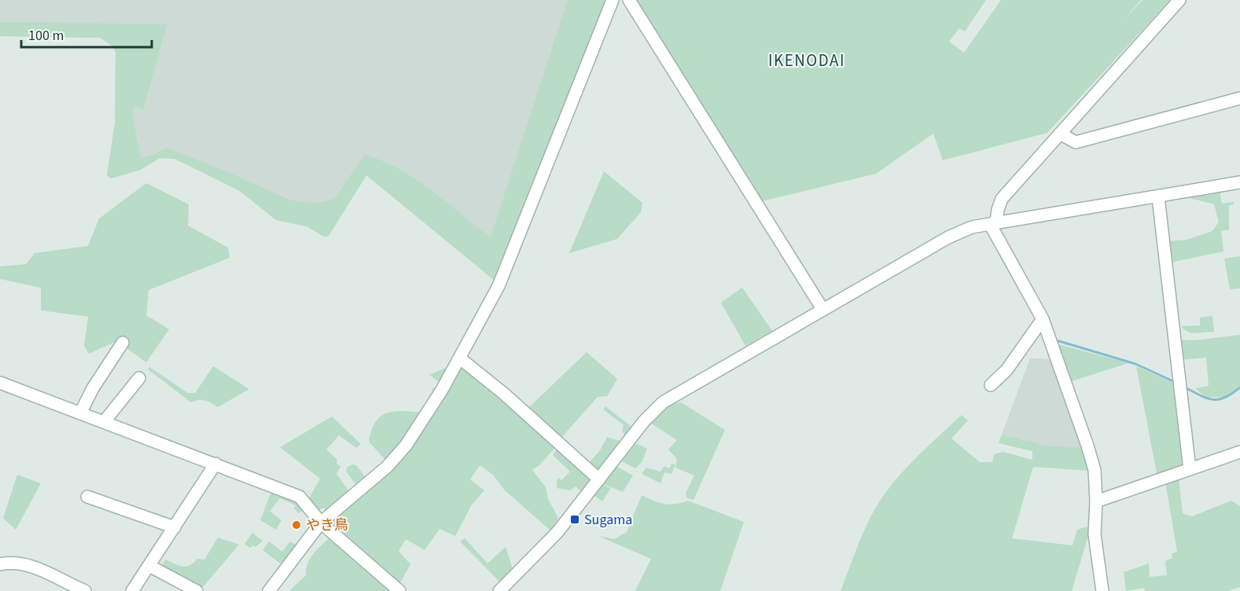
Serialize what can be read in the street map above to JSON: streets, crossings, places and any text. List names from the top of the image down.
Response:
{
  "districts": ["IKENODAI"],
  "places": {
    "transit": ["Sugama"],
    "other": ["やき鳥"]
  },
  "scale_bar": "100 m"
}
